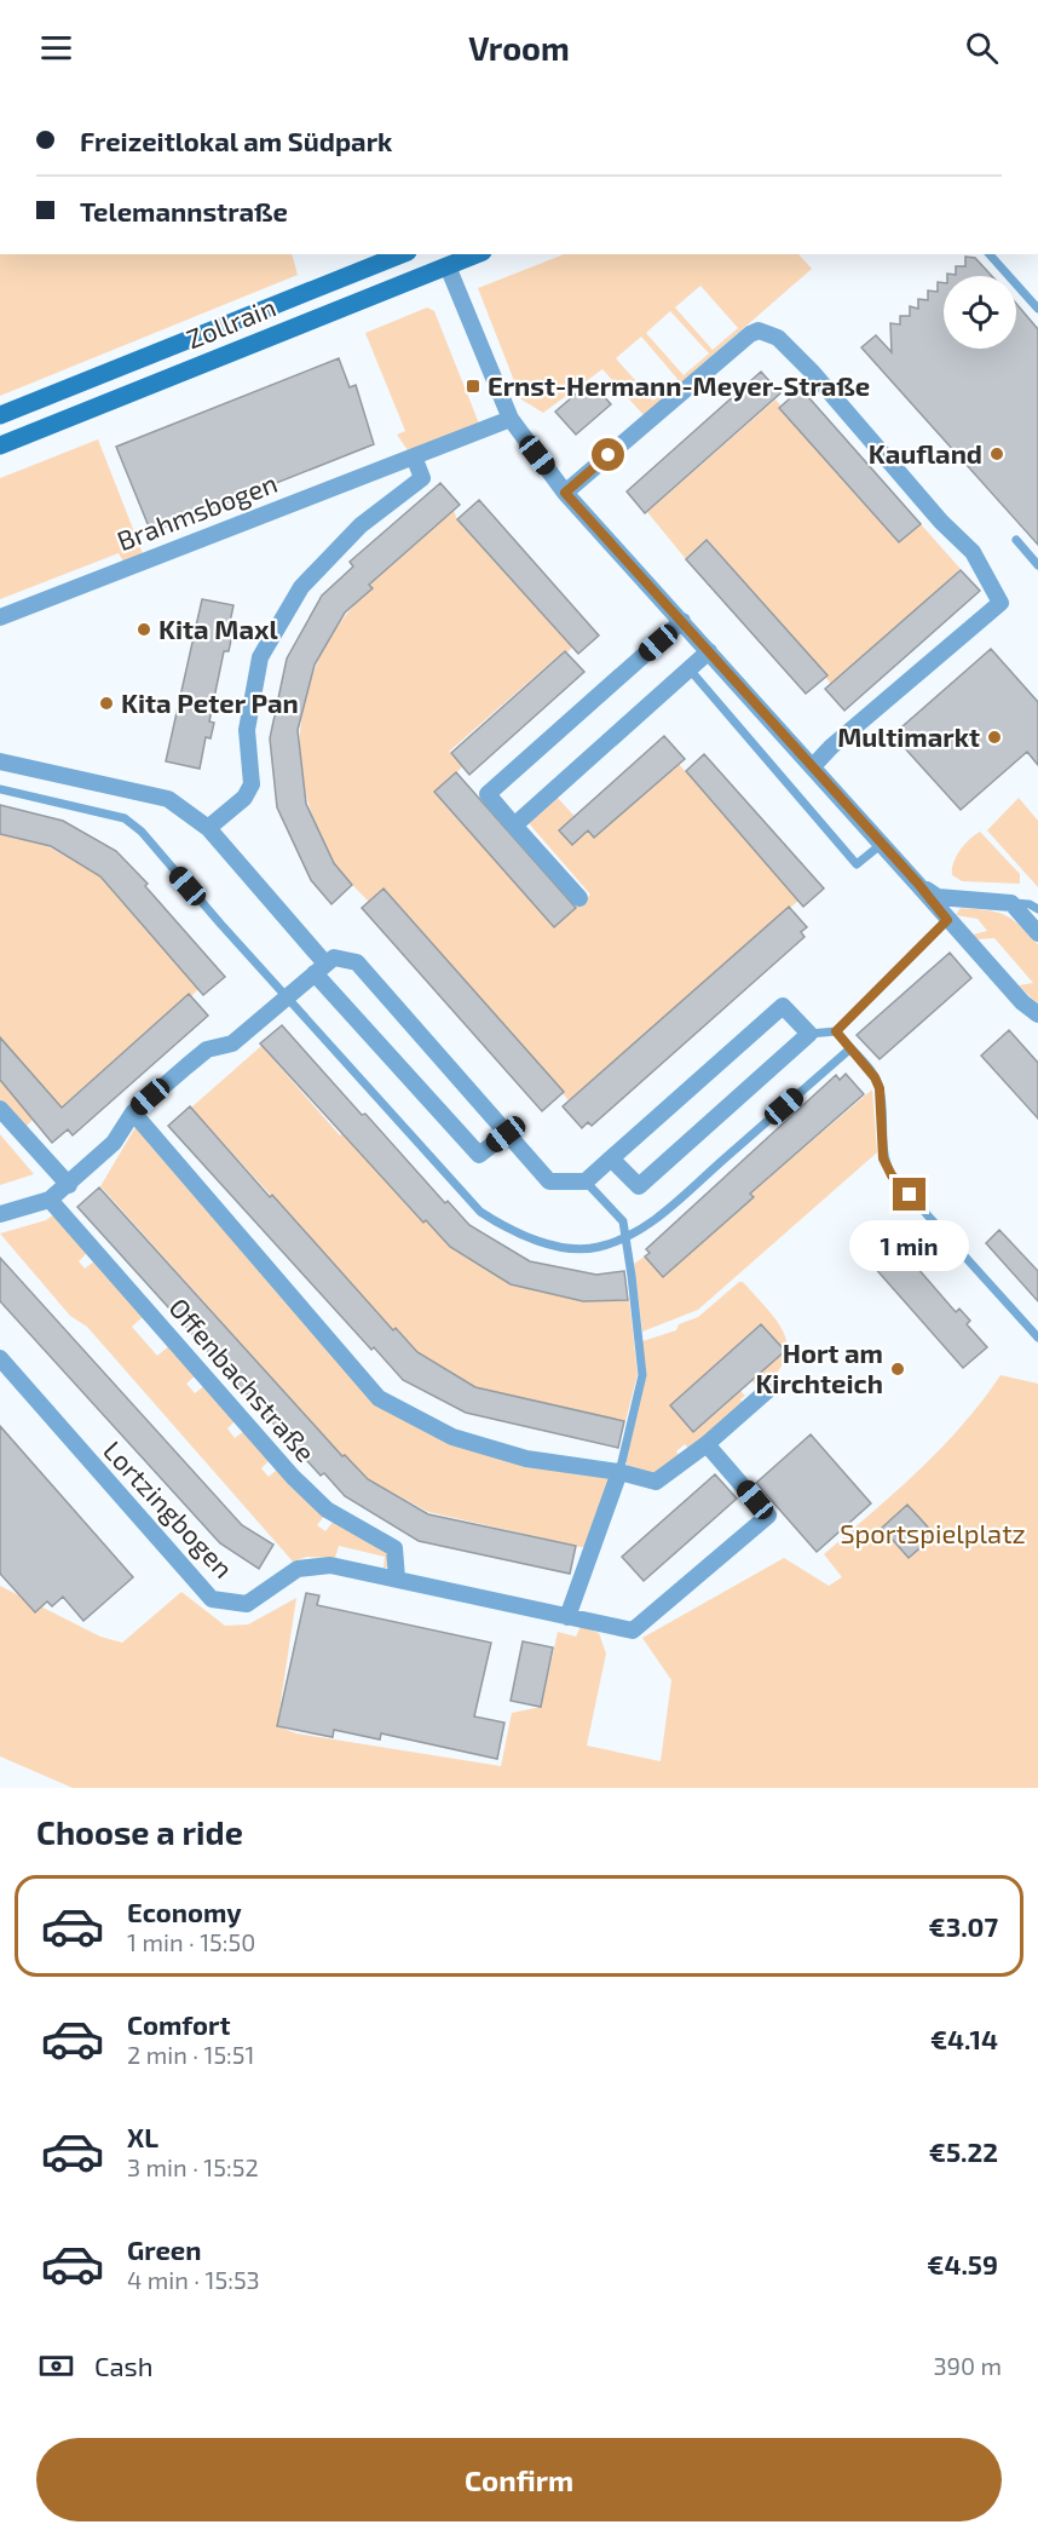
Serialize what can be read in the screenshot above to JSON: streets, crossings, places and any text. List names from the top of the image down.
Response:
{
  "streets": {
    "main road": ["Zollrain"],
    "street": ["Brahmsbogen", "Offenbachstraße", "Lortzingbogen"]
  },
  "crossings": [
    ["Offenbachstraße", "Lortzingbogen"]
  ],
  "parks": ["Sportspielplatz"],
  "places": {
    "transit": ["Ernst-Hermann-Meyer-Straße"],
    "other": [
      "Kaufland",
      "Kita Maxl",
      "Kita Peter Pan",
      "Multimarkt",
      "Hort am Kirchteich"
    ]
  },
  "page": {
    "header": "Vroom",
    "banner": ["Freizeitlokal am Südpark", "Telemannstraße"],
    "bubble": "1 min",
    "heading": "Choose a ride",
    "list": [
      {
        "name": "Economy",
        "note": "1 min · 15:50",
        "value": "€3.07"
      },
      {
        "name": "Comfort",
        "note": "2 min · 15:51",
        "value": "€4.14"
      },
      {
        "name": "XL",
        "note": "3 min · 15:52",
        "value": "€5.22"
      },
      {
        "name": "Green",
        "note": "4 min · 15:53",
        "value": "€4.59"
      }
    ],
    "pay": ["Cash", "390 m"],
    "buttons": "Confirm"
  }
}
